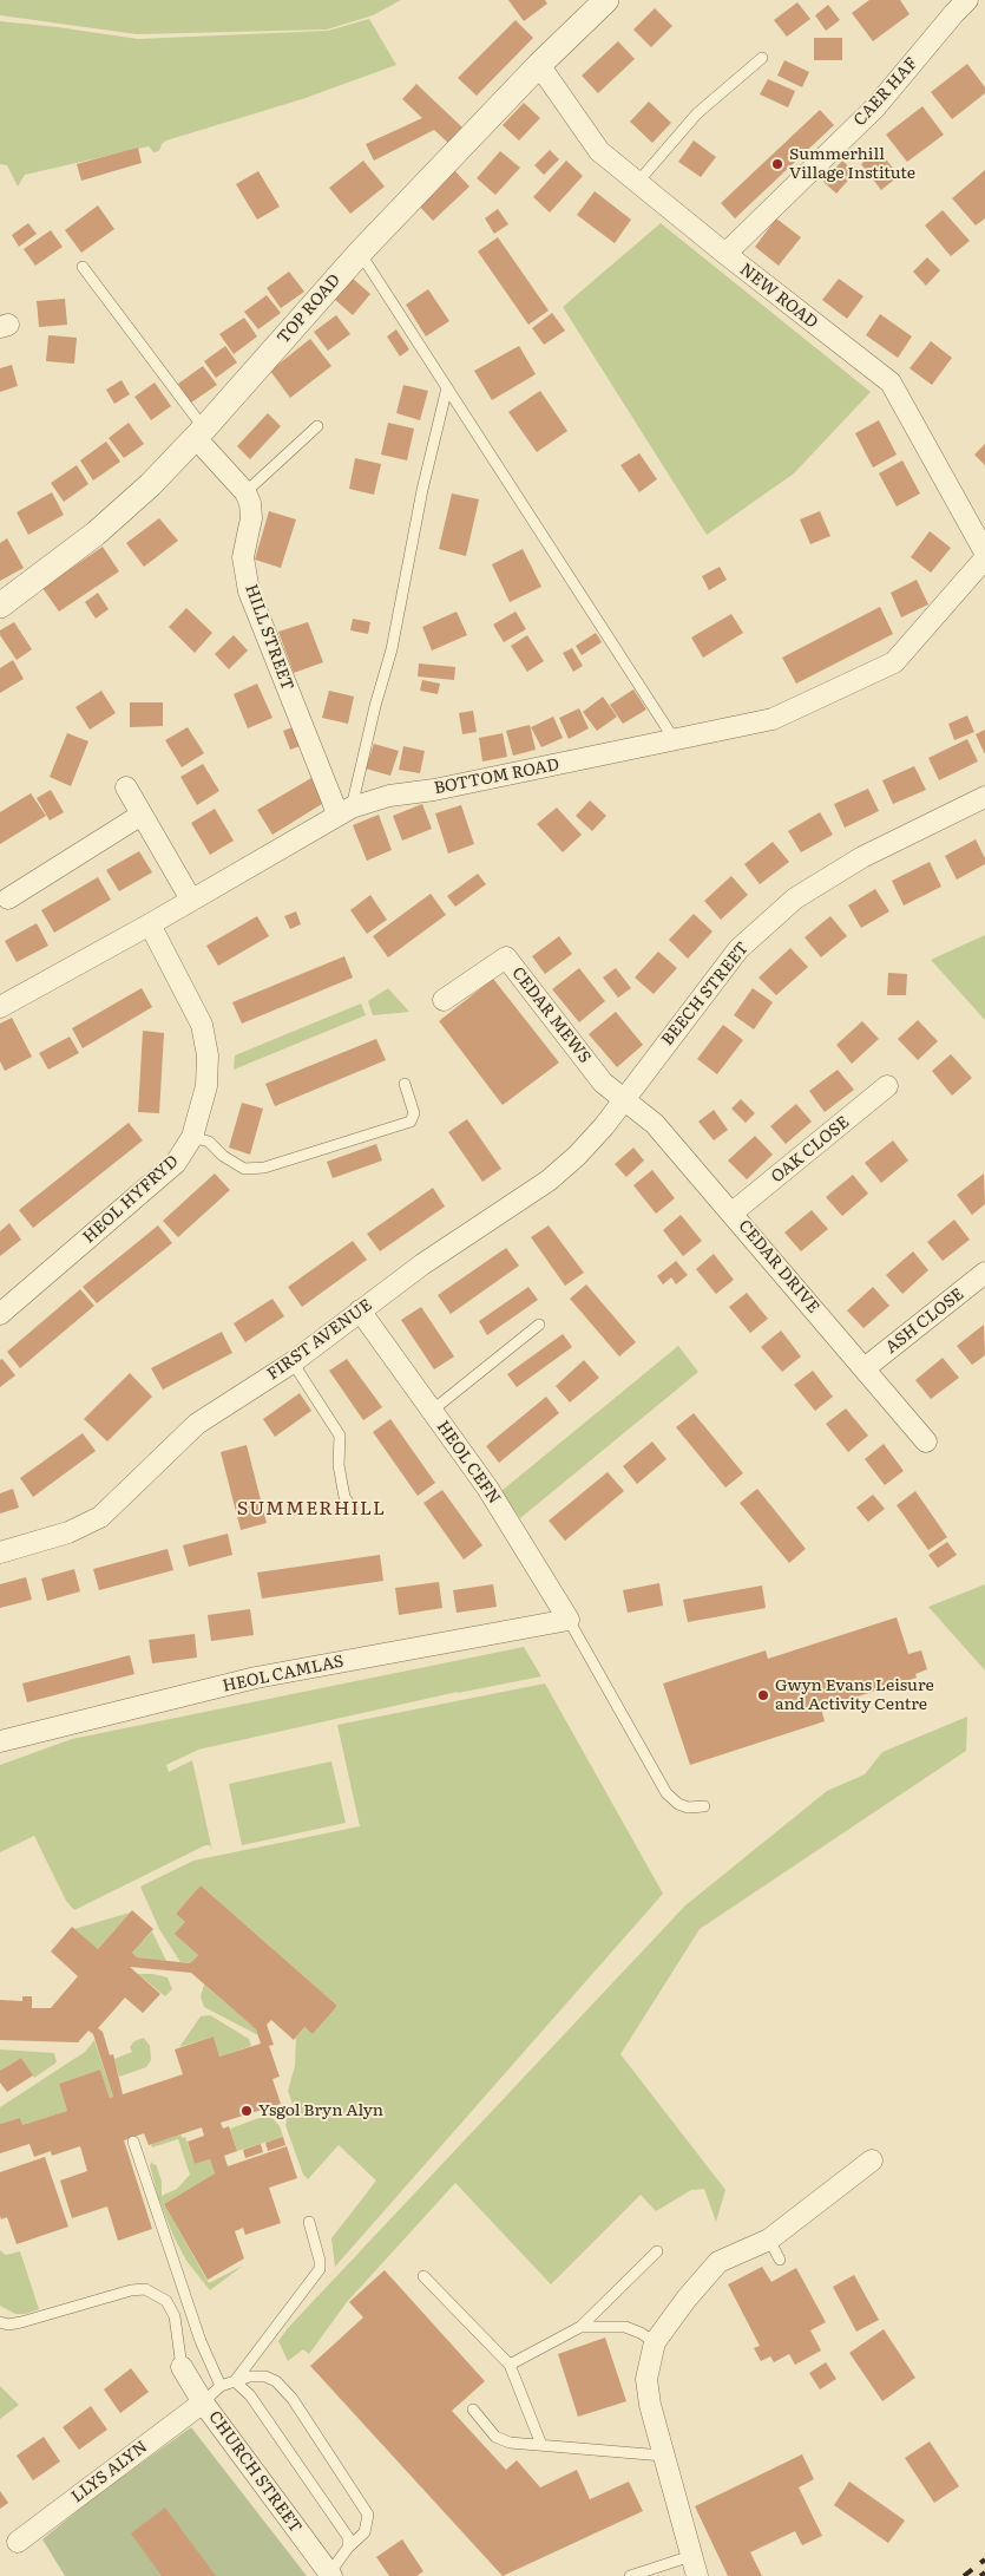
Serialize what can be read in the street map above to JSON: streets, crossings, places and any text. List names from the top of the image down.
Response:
{
  "streets": {
    "street": [
      "CAER HAF",
      "NEW ROAD",
      "TOP ROAD",
      "HILL STREET",
      "BOTTOM ROAD",
      "BEECH STREET",
      "CEDAR MEWS",
      "OAK CLOSE",
      "HEOL HYFRYD",
      "CEDAR DRIVE",
      "ASH CLOSE",
      "FIRST AVENUE",
      "HEOL CEFN",
      "HEOL CAMLAS",
      "LLYS ALYN",
      "CHURCH STREET"
    ]
  },
  "crossings": [
    ["CAER HAF", "NEW ROAD"],
    ["NEW ROAD", "TOP ROAD"],
    ["HILL STREET", "BOTTOM ROAD"],
    ["BOTTOM ROAD", "HEOL HYFRYD"],
    ["BEECH STREET", "CEDAR MEWS"],
    ["BEECH STREET", "CEDAR DRIVE"],
    ["BEECH STREET", "FIRST AVENUE"],
    ["CEDAR MEWS", "CEDAR DRIVE"],
    ["CEDAR MEWS", "FIRST AVENUE"],
    ["OAK CLOSE", "CEDAR DRIVE"],
    ["CEDAR DRIVE", "ASH CLOSE"],
    ["CEDAR DRIVE", "FIRST AVENUE"],
    ["FIRST AVENUE", "HEOL CEFN"],
    ["HEOL CEFN", "HEOL CAMLAS"],
    ["LLYS ALYN", "CHURCH STREET"]
  ],
  "districts": ["SUMMERHILL"],
  "places": ["Summerhill Village Institute", "Gwyn Evans Leisure and Activity Centre", "Ysgol Bryn Alyn"]
}
